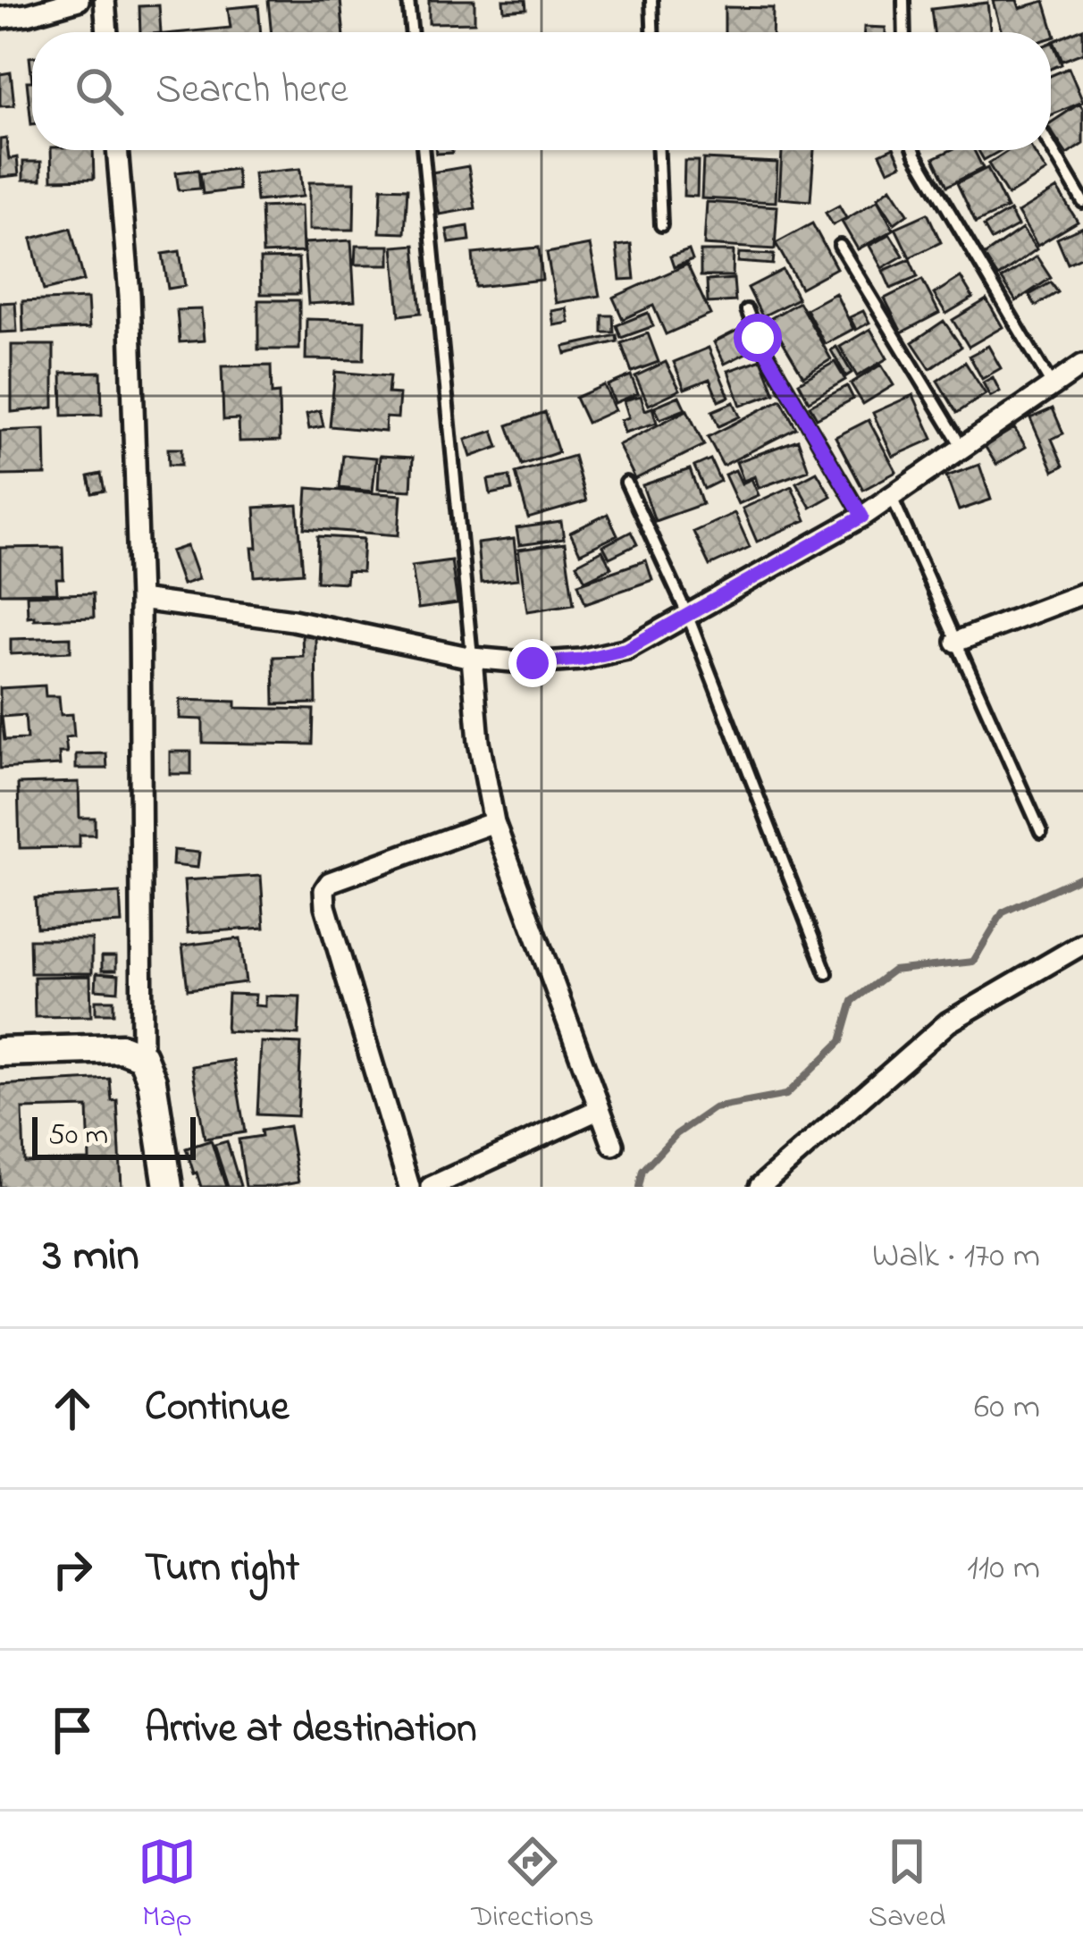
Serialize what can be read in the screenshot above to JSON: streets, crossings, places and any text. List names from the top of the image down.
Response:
{
  "scale_bar": "50 m",
  "page": {
    "search": "Search here",
    "scale": "50 m",
    "heading": ["3 min", "Walk · 170 m"],
    "list": [
      ["Continue", "60 m"],
      ["Turn right", "110 m"],
      "Arrive at destination"
    ],
    "nav": ["Map", "Directions", "Saved"]
  }
}
